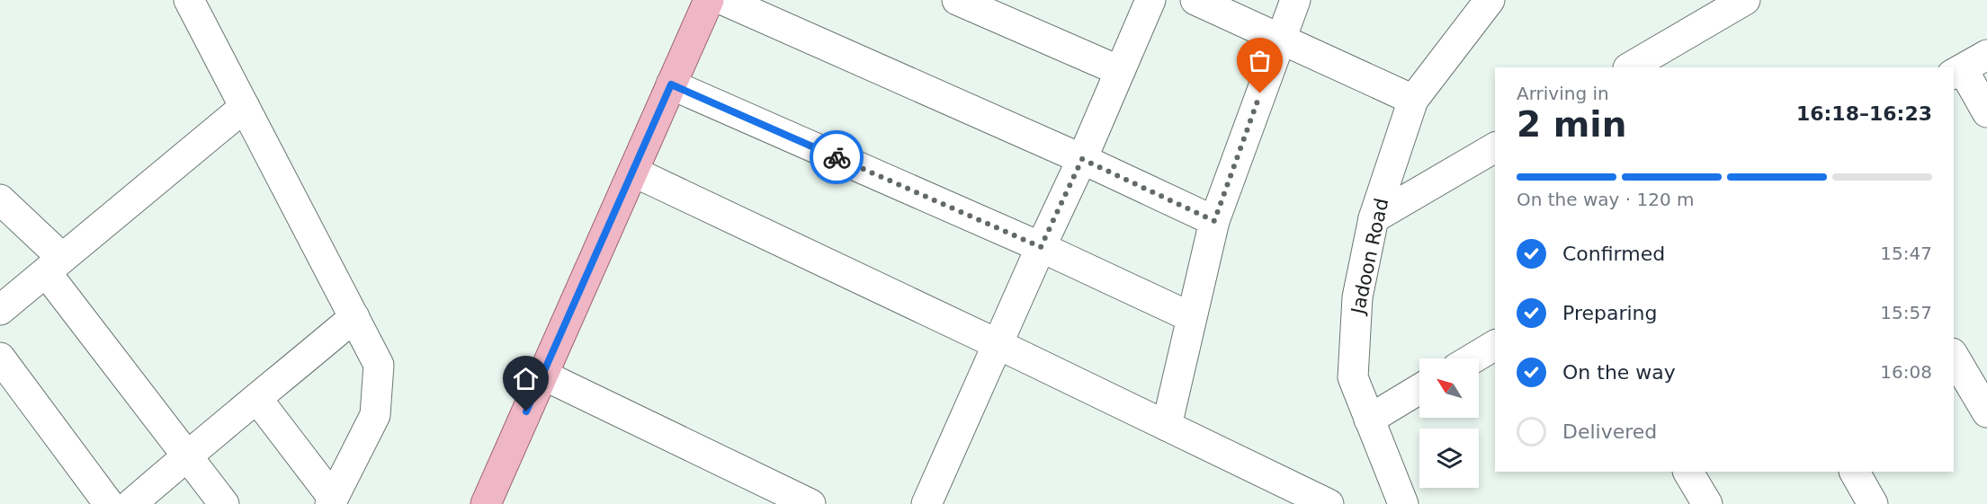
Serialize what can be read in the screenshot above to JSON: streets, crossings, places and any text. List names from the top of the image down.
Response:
{
  "streets": {
    "street": ["Jadoon Road"]
  },
  "north": "top left",
  "page": {
    "heading": ["2 min", "Arriving in", "16:18–16:23"],
    "bar": "On the way · 120 m",
    "list": [
      ["Confirmed", "15:47"],
      ["Preparing", "15:57"],
      ["On the way", "16:08"],
      "Delivered"
    ]
  }
}
